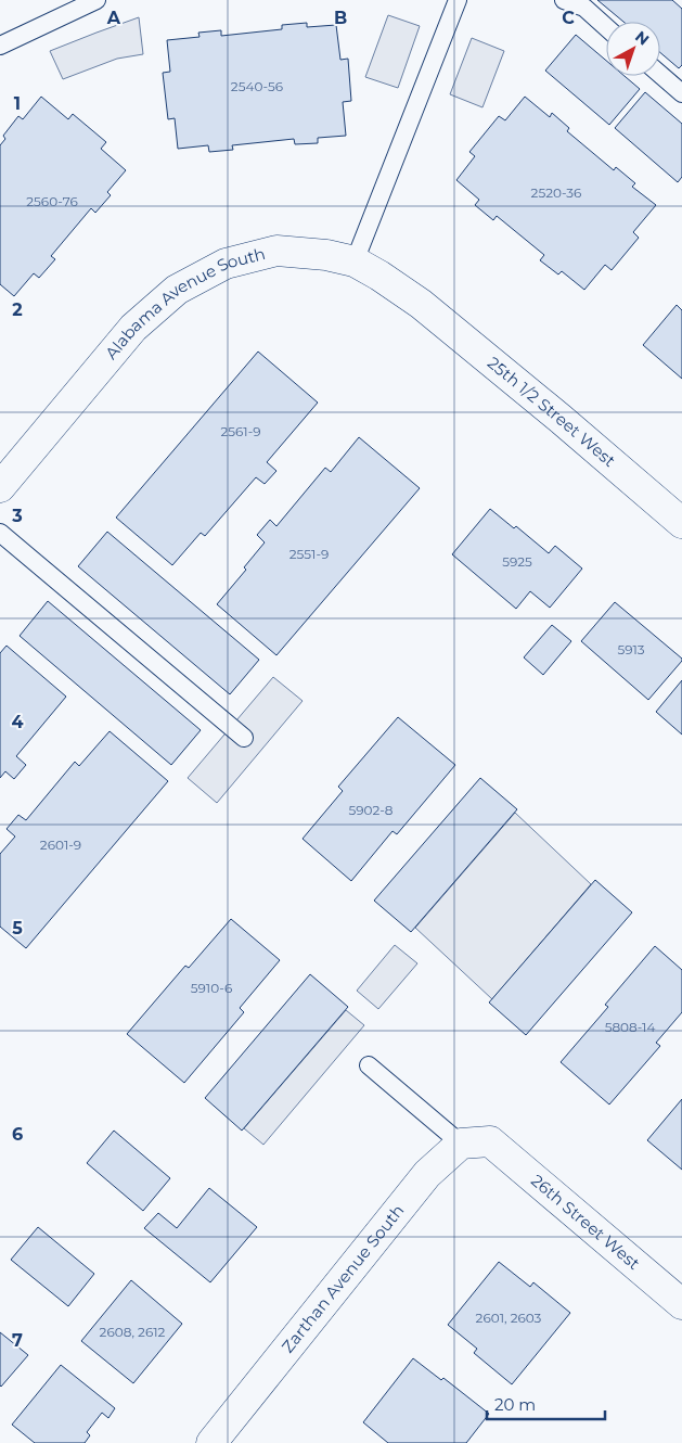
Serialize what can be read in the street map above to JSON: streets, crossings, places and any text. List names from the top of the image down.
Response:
{
  "streets": {
    "street": [
      "Alabama Avenue South",
      "25th 1/2 Street West",
      "26th Street West",
      "Zarthan Avenue South"
    ]
  },
  "crossings": [
    ["Alabama Avenue South", "25th 1/2 Street West"],
    ["26th Street West", "Zarthan Avenue South"]
  ],
  "house_numbers": [
    "2540-56",
    "2520-36",
    "2560-76",
    "2561-9",
    "2551-9",
    "5925",
    "5913",
    "5902-8",
    "2601-9",
    "5910-6",
    "5808-14",
    "2601, 2603",
    "2608, 2612"
  ],
  "scale_bar": "20 m",
  "north": "top right",
  "grid": {
    "columns": ["A", "B", "C"],
    "rows": [
      "1",
      "2",
      "3",
      "4",
      "5",
      "6",
      "7"
    ]
  }
}
